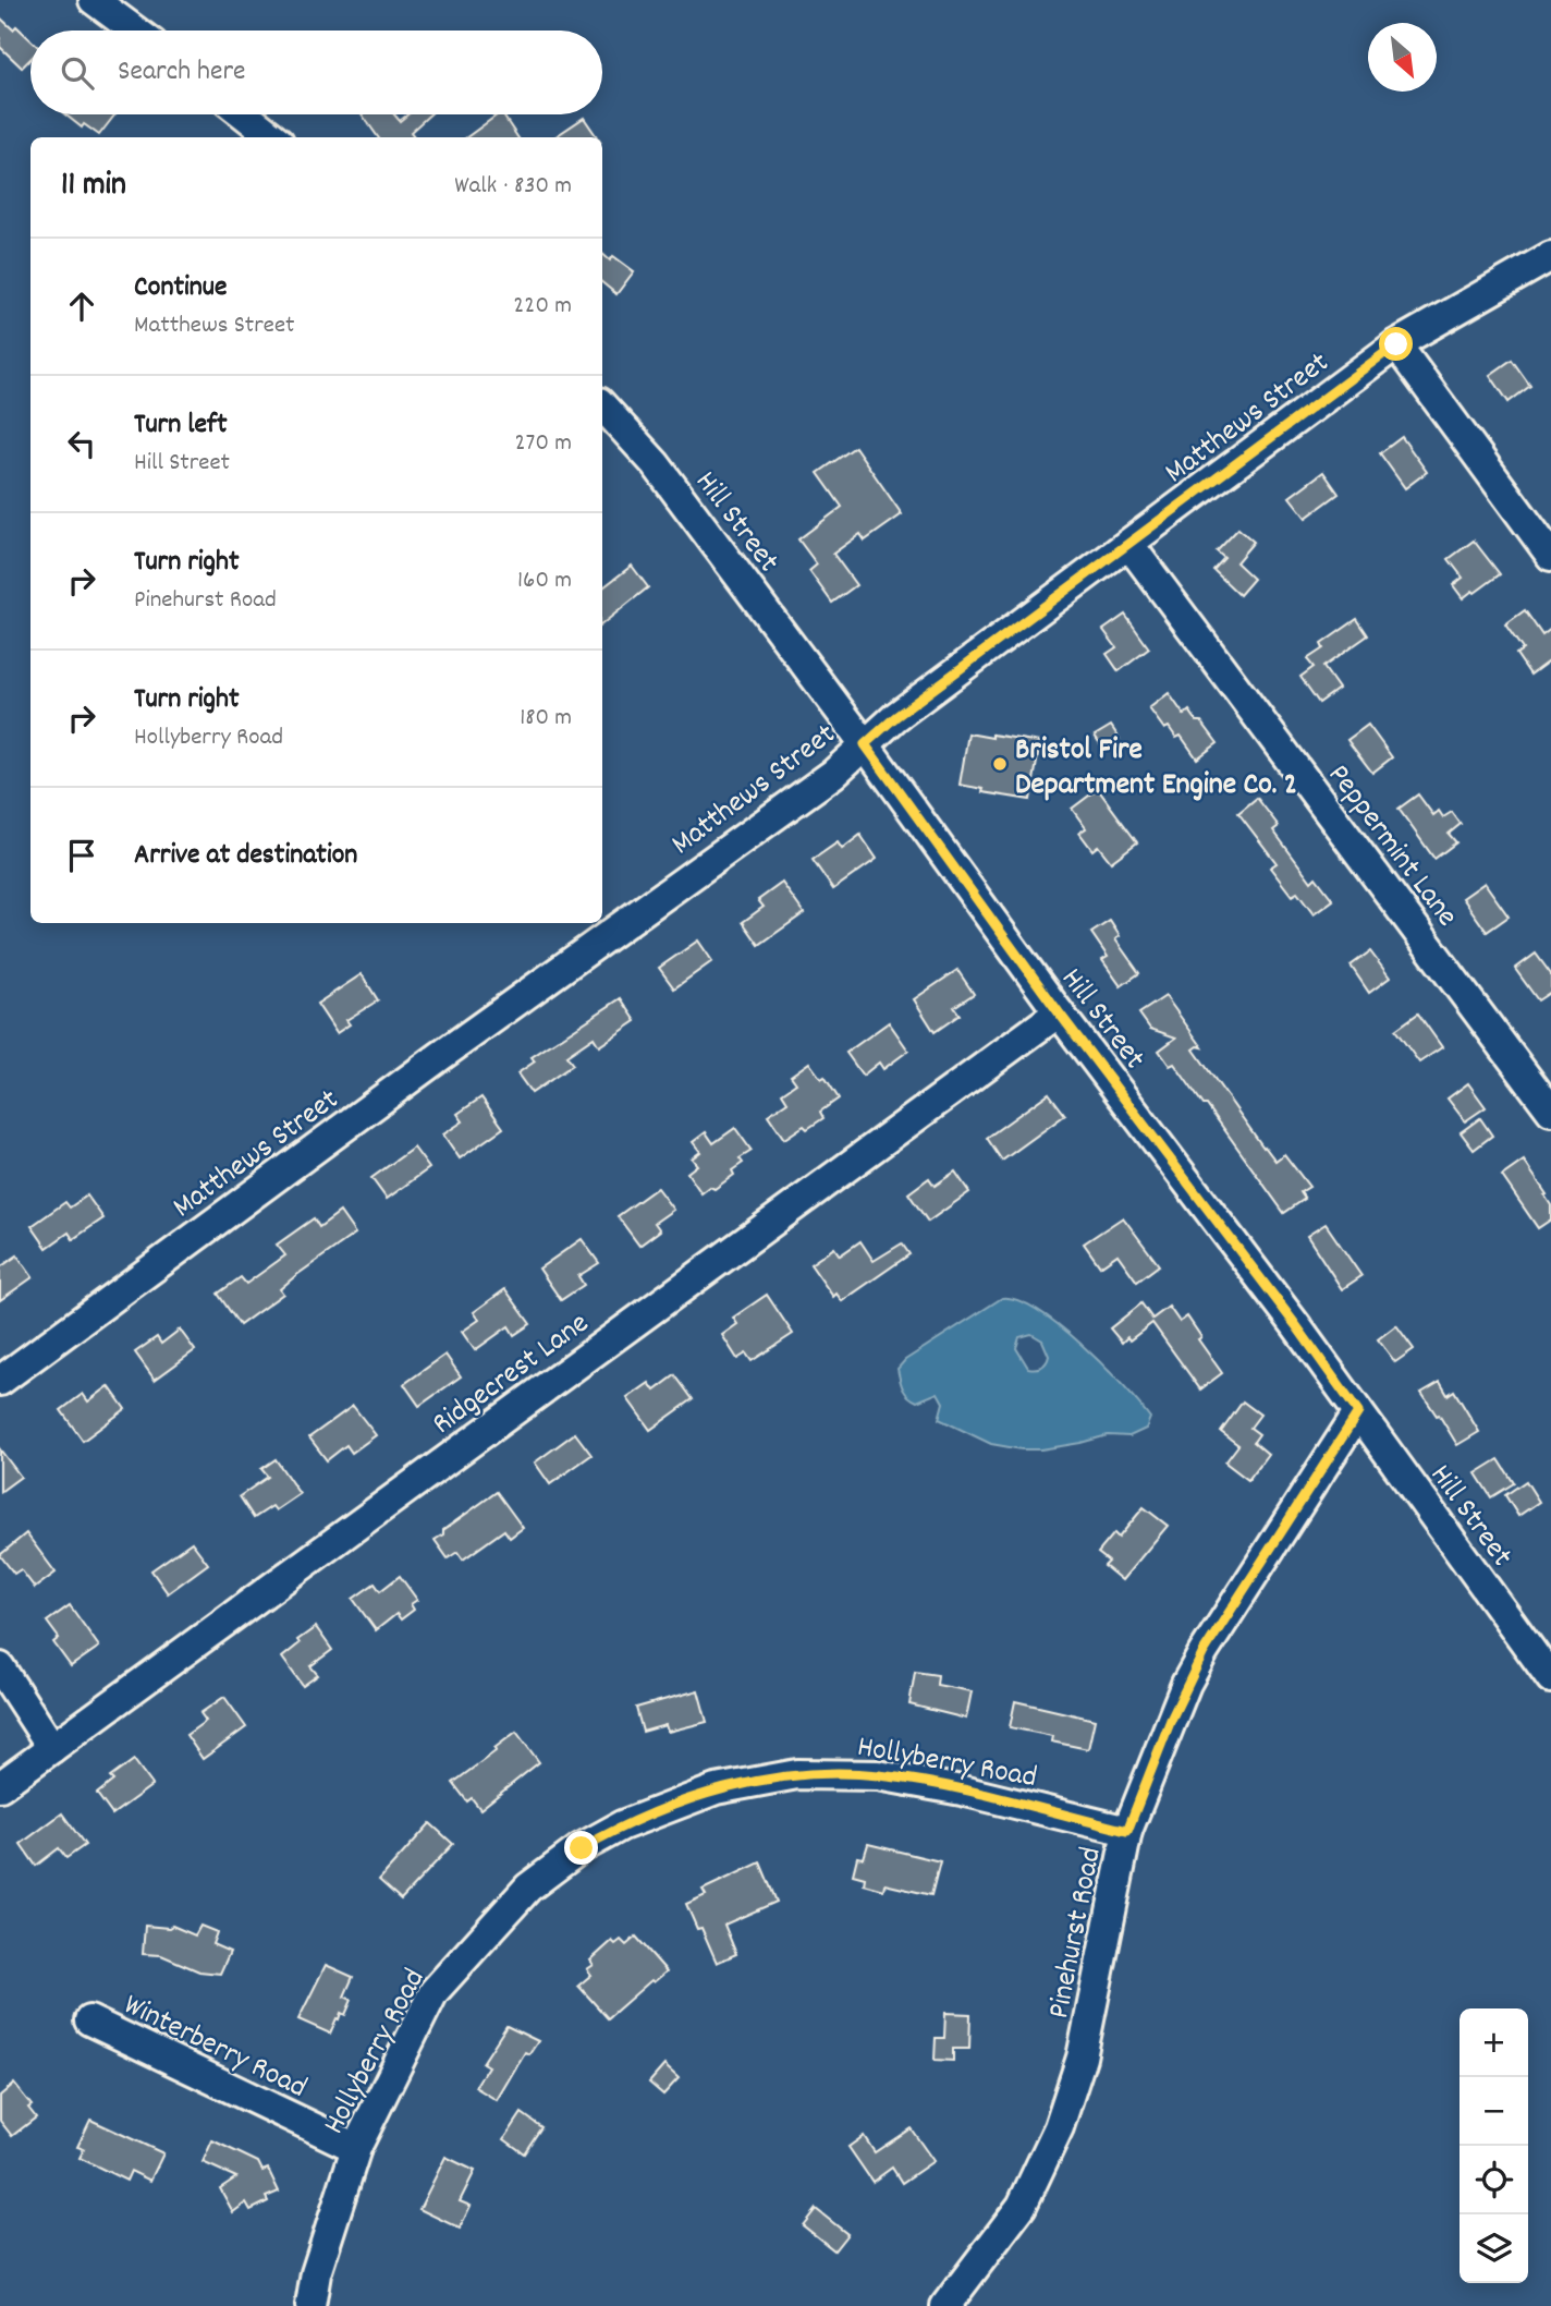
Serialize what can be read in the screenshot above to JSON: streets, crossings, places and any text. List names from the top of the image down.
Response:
{
  "streets": {
    "street": [
      "Matthews Street",
      "Hill Street",
      "Peppermint Lane",
      "Ridgecrest Lane",
      "Hollyberry Road",
      "Pinehurst Road",
      "Winterberry Road"
    ]
  },
  "crossings": [
    ["Matthews Street", "Hill Street"],
    ["Matthews Street", "Peppermint Lane"],
    ["Hill Street", "Ridgecrest Lane"],
    ["Hill Street", "Pinehurst Road"],
    ["Hollyberry Road", "Pinehurst Road"],
    ["Hollyberry Road", "Winterberry Road"]
  ],
  "places": ["Bristol Fire Department Engine Co. 2"],
  "north": "bottom right",
  "page": {
    "search": "Search here",
    "heading": ["11 min", "Walk · 830 m"],
    "list": [
      ["Continue", "Matthews Street", "220 m"],
      ["Turn left", "Hill Street", "270 m"],
      ["Turn right", "Pinehurst Road", "160 m"],
      ["Turn right", "Hollyberry Road", "180 m"],
      "Arrive at destination"
    ],
    "map_buttons": ["+", "−"]
  }
}
